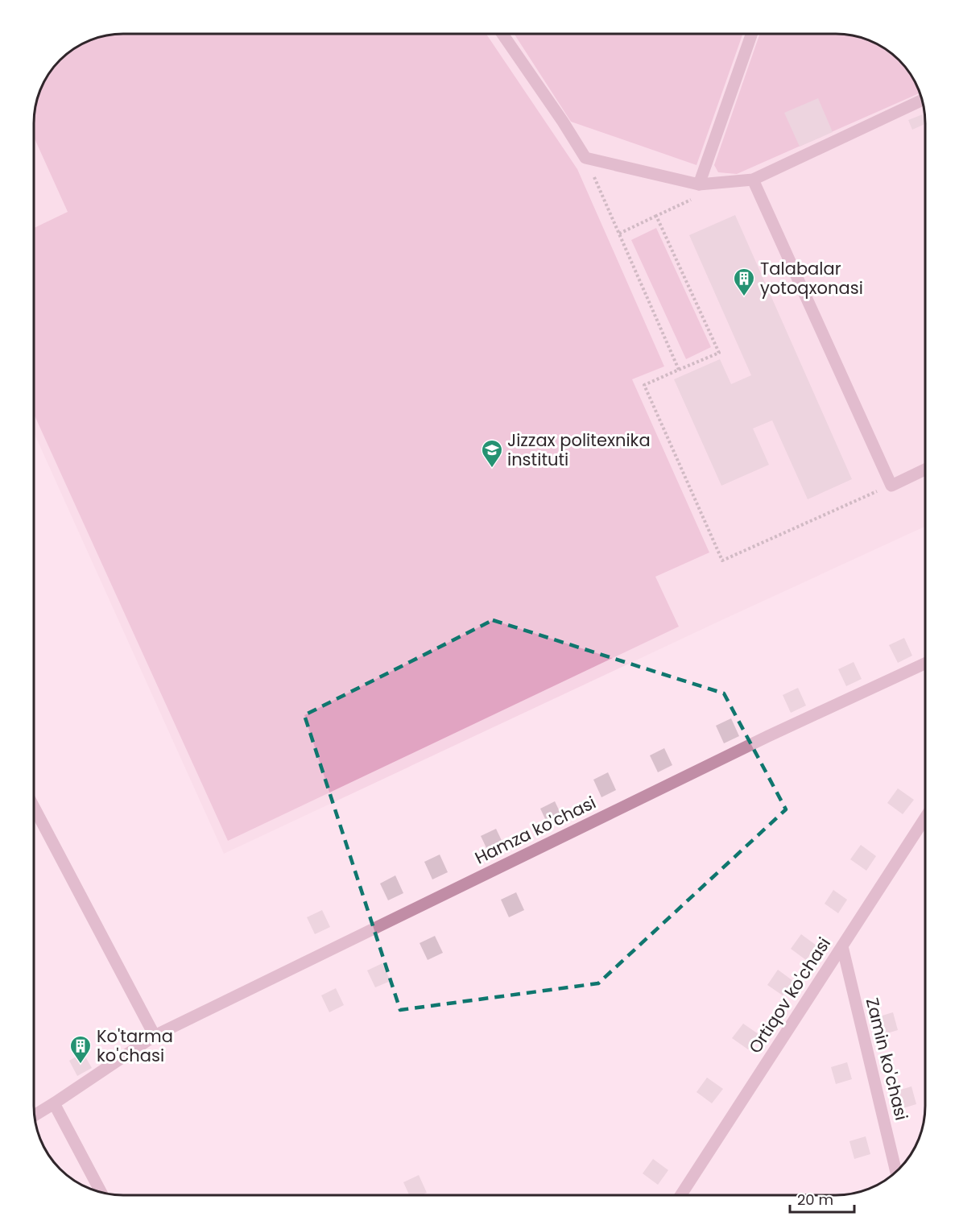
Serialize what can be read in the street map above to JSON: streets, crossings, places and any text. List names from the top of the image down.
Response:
{
  "streets": {
    "street": ["Hamza ko'chasi", "Ortiqov ko'chasi", "Zamin ko'chasi"]
  },
  "crossings": [
    ["Ortiqov ko'chasi", "Zamin ko'chasi"]
  ],
  "places": {
    "building": ["Talabalar yotoqxonasi", "Ko'tarma ko'chasi"],
    "school or university": ["Jizzax politexnika instituti"]
  },
  "scale_bar": "20 m"
}
